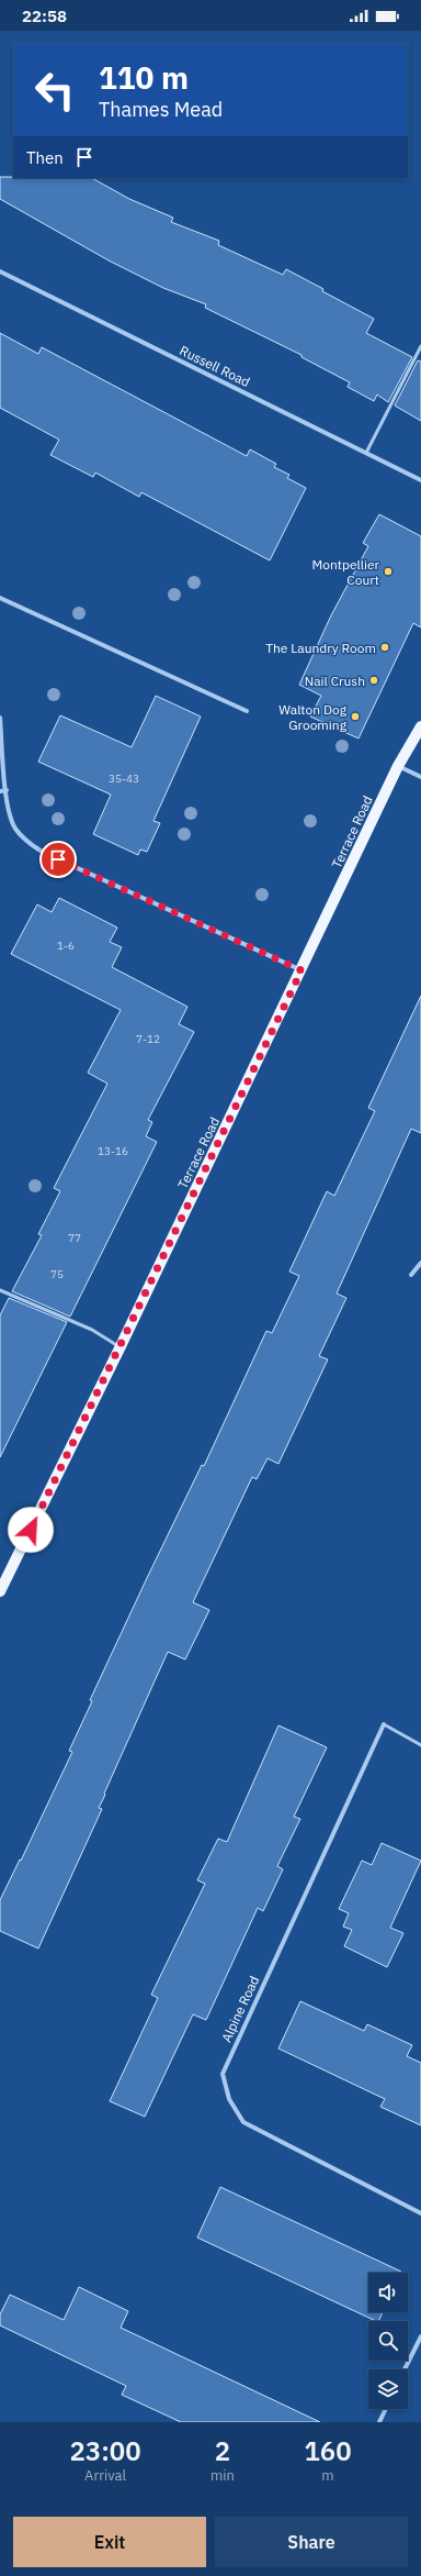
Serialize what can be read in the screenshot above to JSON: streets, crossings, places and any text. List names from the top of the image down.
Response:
{
  "streets": {
    "main road": ["Terrace Road"],
    "street": ["Russell Road", "Alpine Road"]
  },
  "places": [
    "Montpellier Court",
    "The Laundry Room",
    "Nail Crush",
    "Walton Dog Grooming"
  ],
  "house_numbers": [
    "35-43",
    "1-6",
    "7-12",
    "13-16",
    "77",
    "75"
  ],
  "page": {
    "status": "22:58",
    "turn": ["110 m", "Thames Mead"],
    "then": "Then",
    "eta": [
      "23:00",
      "Arrival",
      "2",
      "min",
      "160",
      "m"
    ],
    "buttons": ["Exit", "Share"]
  }
}
